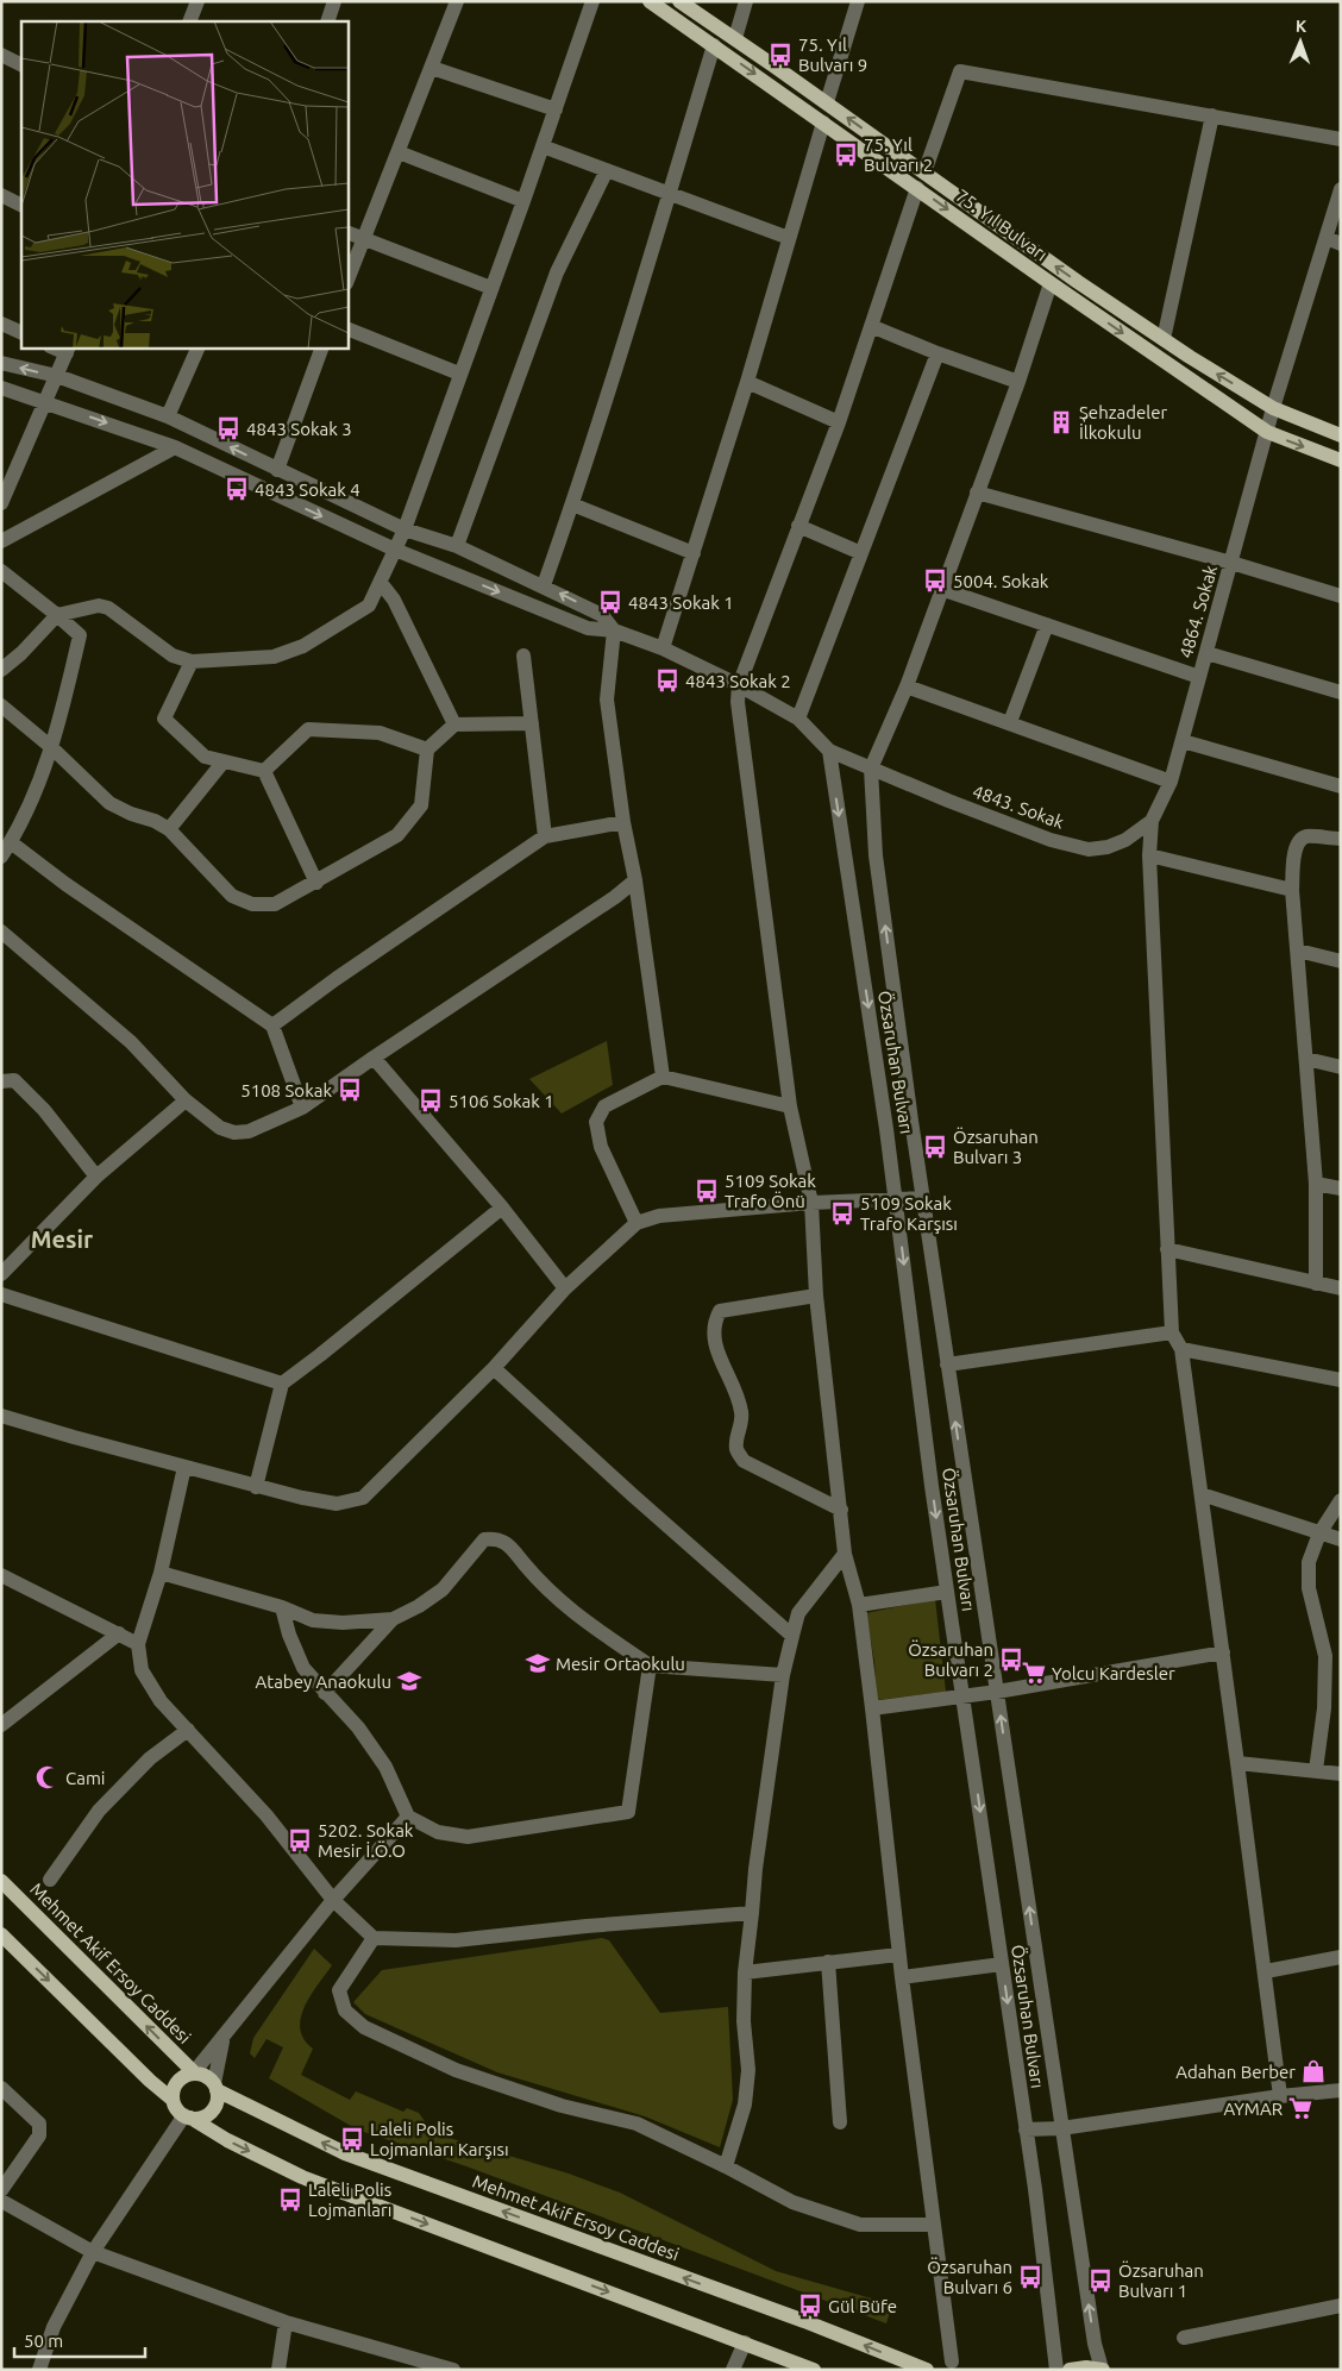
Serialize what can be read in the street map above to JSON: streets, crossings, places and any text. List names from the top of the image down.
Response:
{
  "streets": {
    "main road": ["75. Yıl Bulvarı", "Mehmet Akif Ersoy Caddesi"],
    "street": ["4864. Sokak", "4843. Sokak", "Özsaruhan Bulvarı"]
  },
  "crossings": [
    ["75. Yıl Bulvarı", "4864. Sokak"],
    ["4864. Sokak", "4843. Sokak"],
    ["4843. Sokak", "Özsaruhan Bulvarı"]
  ],
  "districts": ["Mesir"],
  "places": {
    "bus stop": [
      "75. Yıl Bulvarı 9",
      "75. Yıl Bulvarı 2",
      "4843 Sokak 3",
      "4843 Sokak 4",
      "5004. Sokak",
      "4843 Sokak 1",
      "4843 Sokak 2",
      "5108 Sokak",
      "5106 Sokak 1",
      "Özsaruhan Bulvarı 3",
      "5109 Sokak Trafo Önü",
      "5109 Sokak Trafo Karşısı",
      "Özsaruhan Bulvarı 2",
      "5202. Sokak Mesir İ.Ö.O",
      "Laleli Polis Lojmanları Karşısı",
      "Laleli Polis Lojmanları",
      "Özsaruhan Bulvarı 6",
      "Özsaruhan Bulvarı 1",
      "Gül Büfe"
    ],
    "building": ["Şehzadeler İlkokulu"],
    "school or university": ["Mesir Ortaokulu", "Atabey Anaokulu"],
    "supermarket": ["Yolcu Kardesler", "AYMAR"],
    "mosque": ["Cami"],
    "shop": ["Adahan Berber"]
  },
  "scale_bar": "50 m",
  "north": "top"
}
